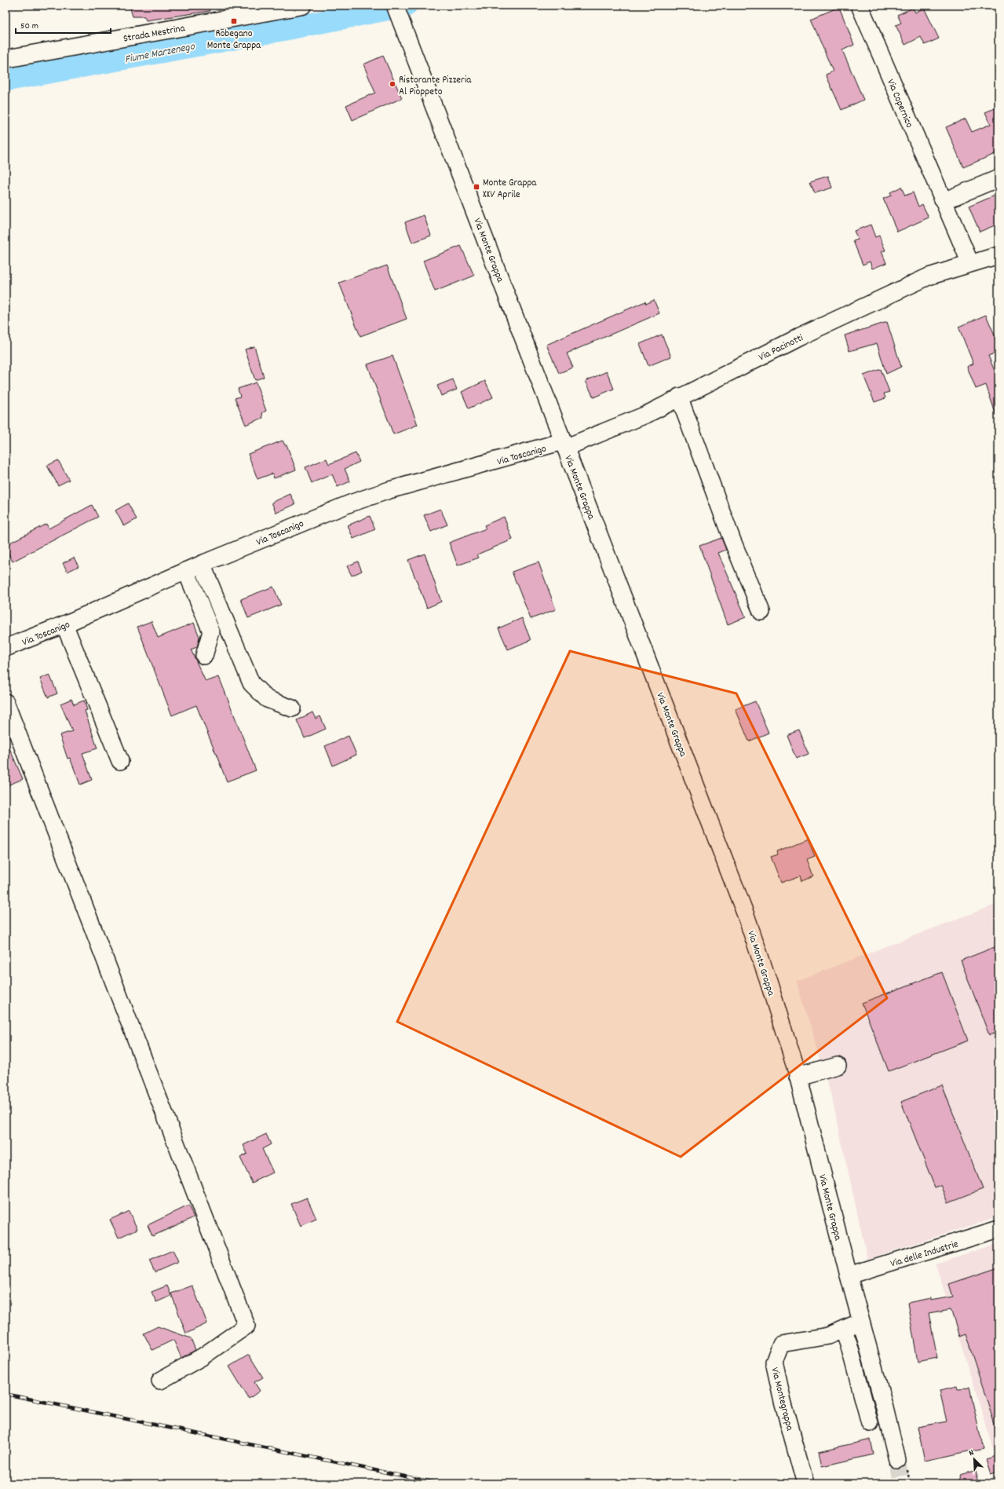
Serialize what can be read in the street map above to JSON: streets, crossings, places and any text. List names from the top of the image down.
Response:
{
  "streets": {
    "main road": ["Strada Mestrina"],
    "street": [
      "Via Copernico",
      "Via Monte Grappa",
      "Via Pacinotti",
      "Via Toscanigo",
      "Via delle Industrie",
      "Via Montegrappa"
    ]
  },
  "crossings": [
    ["Via Copernico", "Via Pacinotti"],
    ["Via Monte Grappa", "Via Pacinotti"],
    ["Via Monte Grappa", "Via Toscanigo"],
    ["Via Monte Grappa", "Via delle Industrie"],
    ["Via Monte Grappa", "Via Montegrappa"],
    ["Via Pacinotti", "Via Toscanigo"]
  ],
  "water": ["Fiume Marzenego"],
  "places": {
    "transit": ["Robegano Monte Grappa", "Monte Grappa XXV Aprile"],
    "other": ["Ristorante Pizzeria Al Pioppeto"]
  },
  "scale_bar": "50 m",
  "north": "top left"
}
